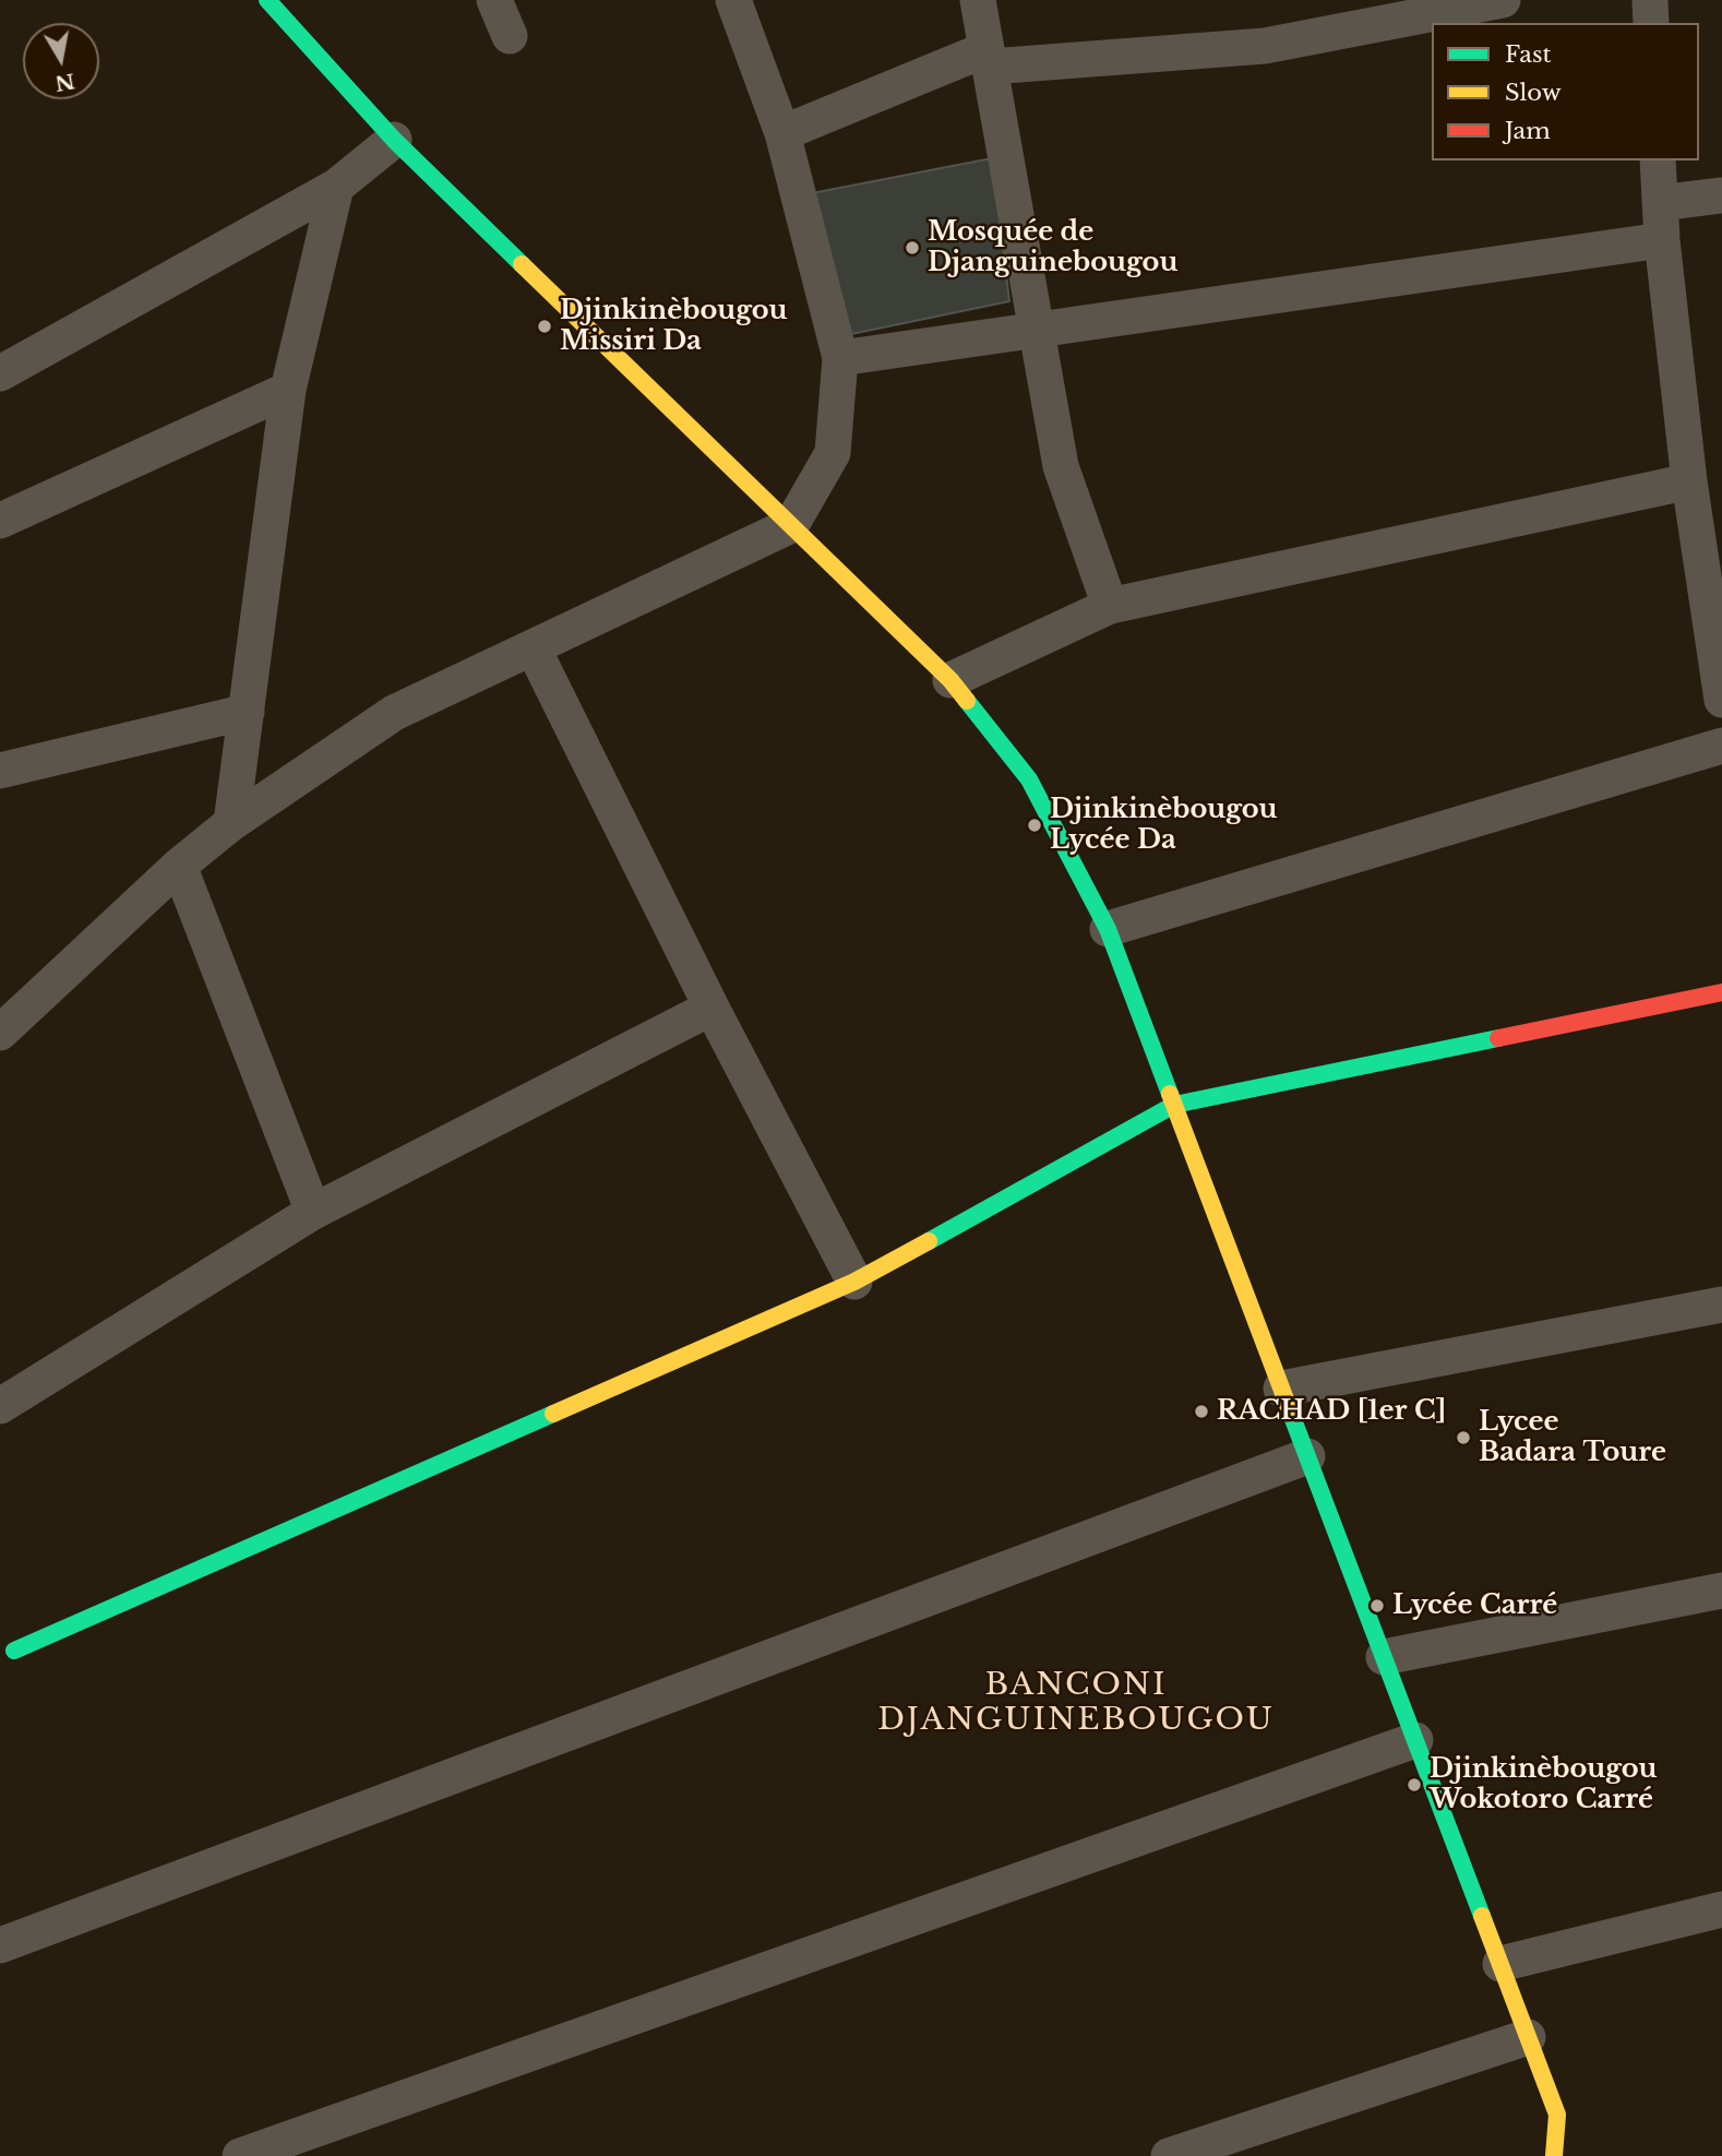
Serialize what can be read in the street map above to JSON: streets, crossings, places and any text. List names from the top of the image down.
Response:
{
  "districts": ["BANCONI DJANGUINEBOUGOU"],
  "places": [
    "Mosquée de Djanguinebougou",
    "Djinkinèbougou Missiri Da",
    "Djinkinèbougou Lycée Da",
    "RACHAD [1er C]",
    "Lycee Badara Toure",
    "Lycée Carré",
    "Djinkinèbougou Wokotoro Carré"
  ],
  "legend": ["Fast", "Slow", "Jam"],
  "north": "bottom"
}
